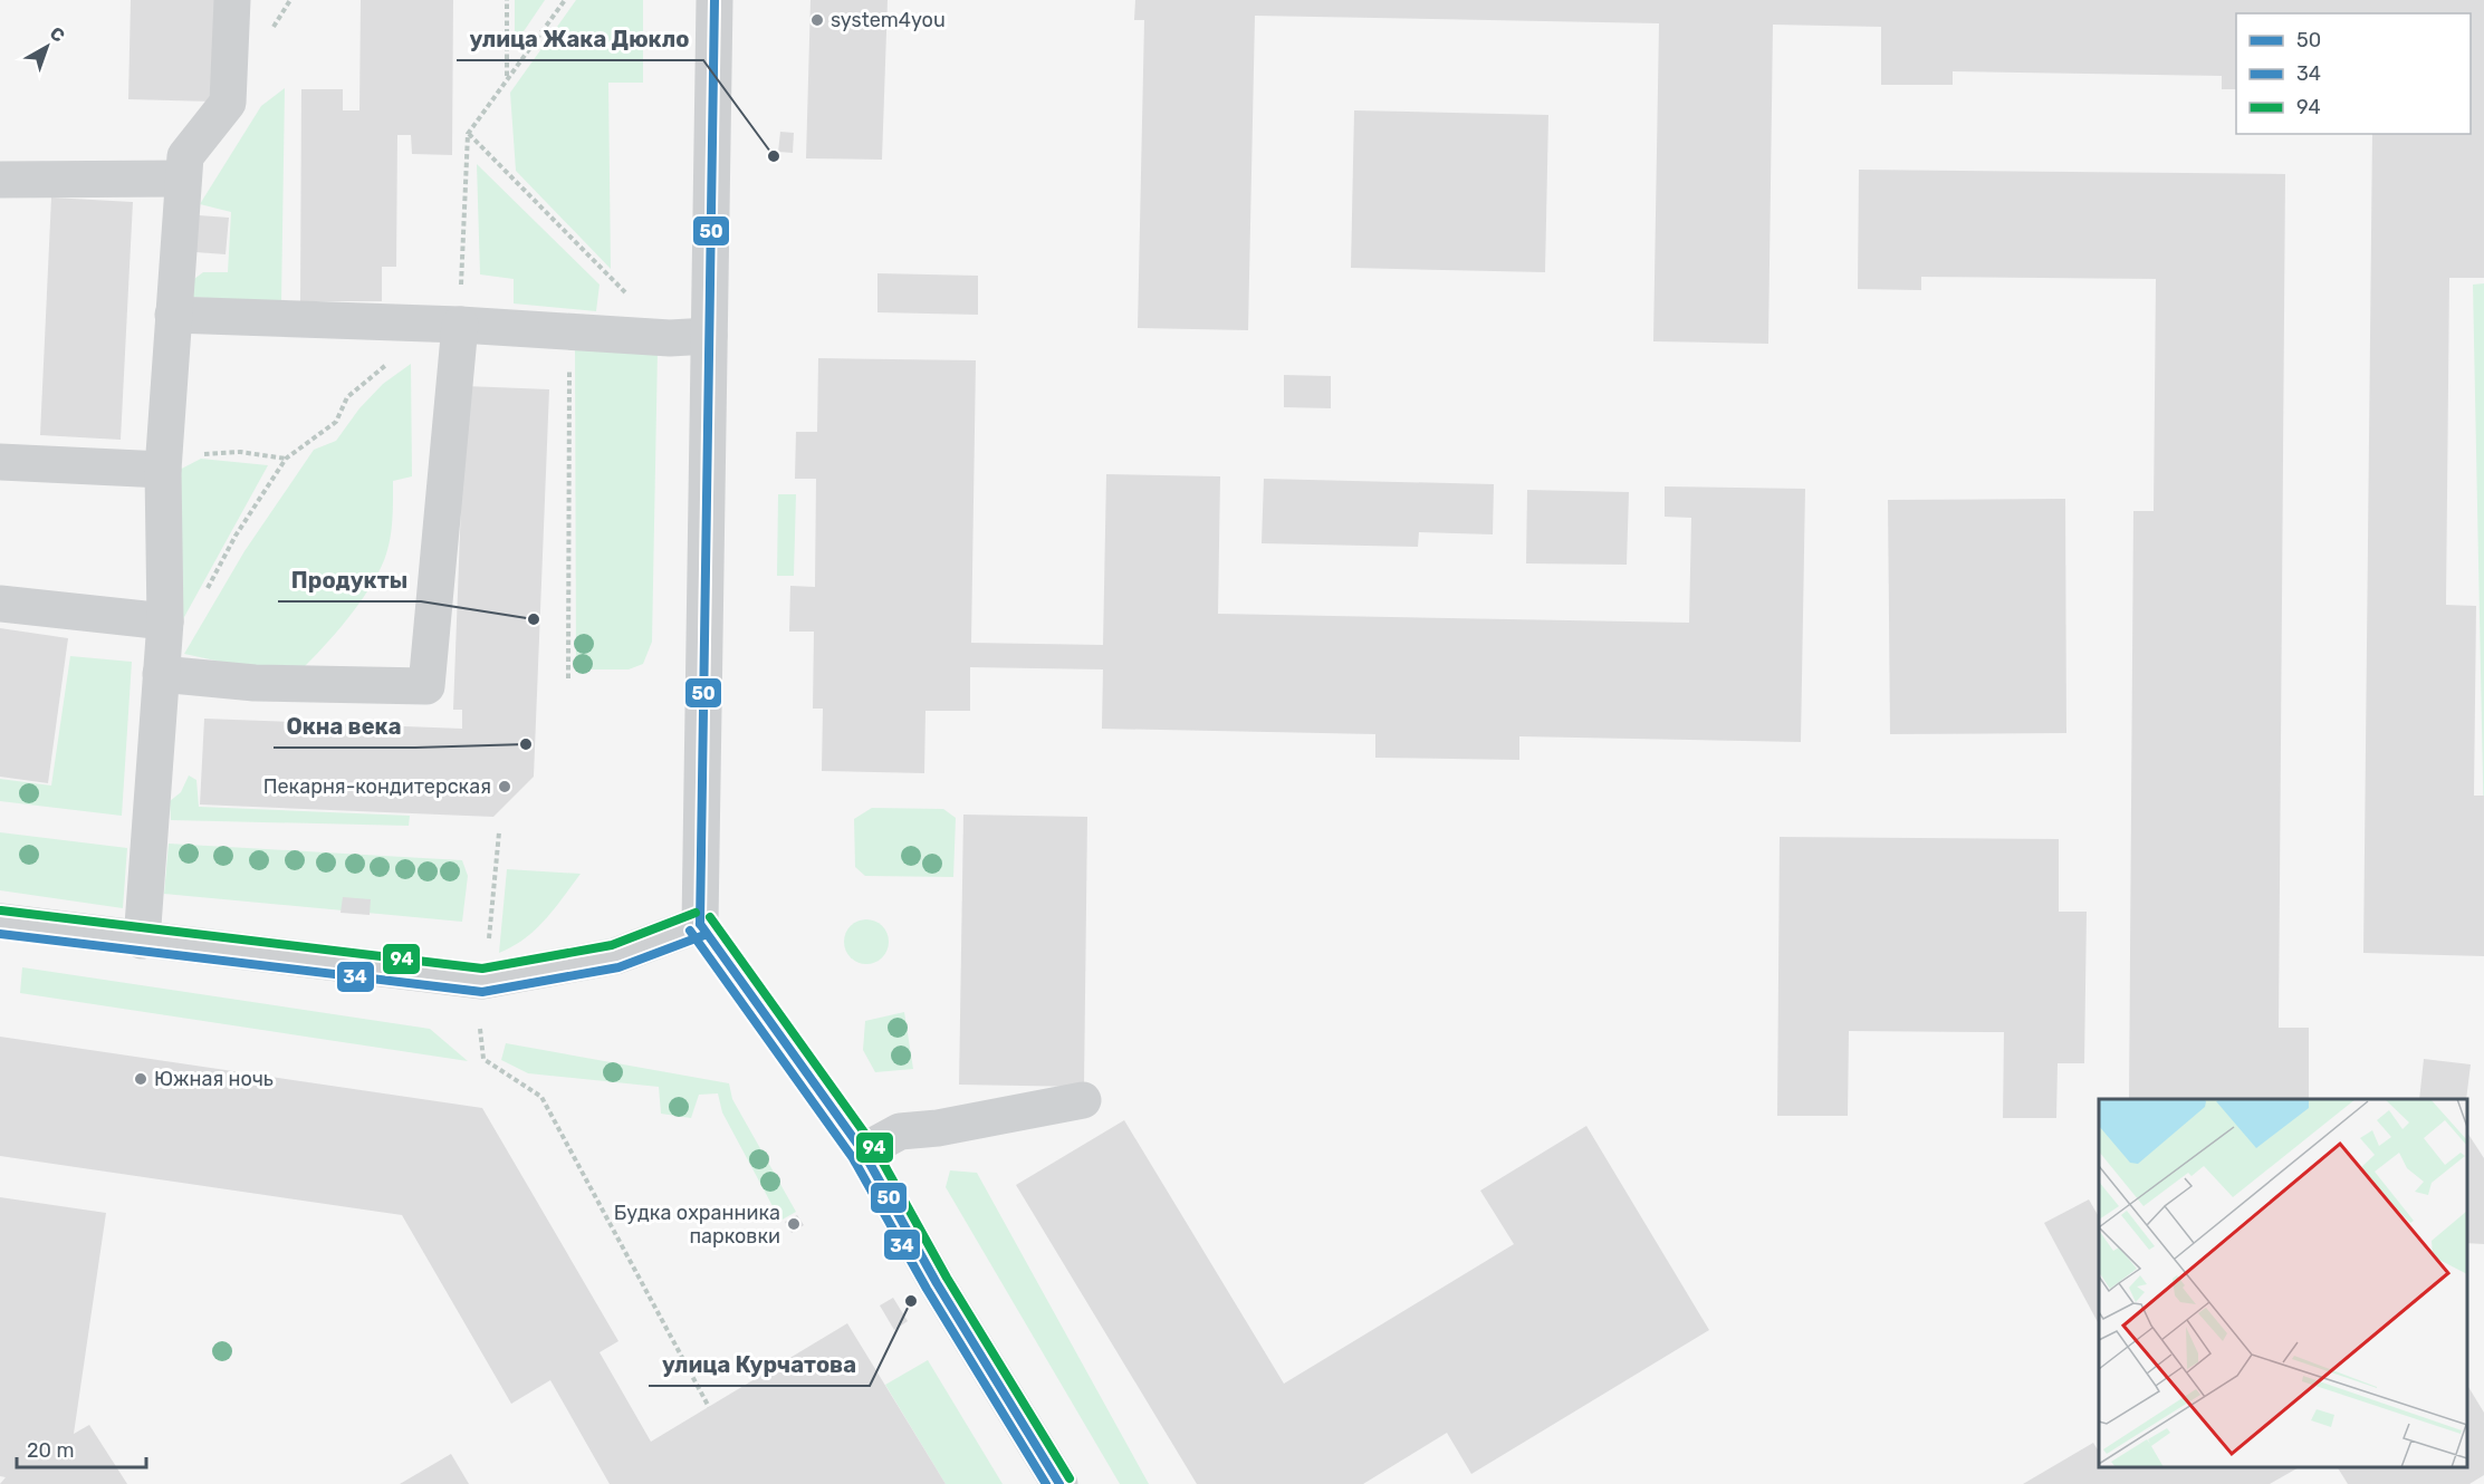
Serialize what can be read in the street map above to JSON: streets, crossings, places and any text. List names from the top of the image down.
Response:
{
  "places": [
    "system4you",
    "улица Жака Дюкло",
    "Продукты",
    "Окна века",
    "Пекарня-кондитерская",
    "Южная ночь",
    "Будка охранника парковки",
    "улица Курчатова"
  ],
  "lines": ["transit line 50", "transit line 94", "transit line 34"],
  "legend": ["50", "34", "94"],
  "scale_bar": "20 m",
  "north": "top right"
}
